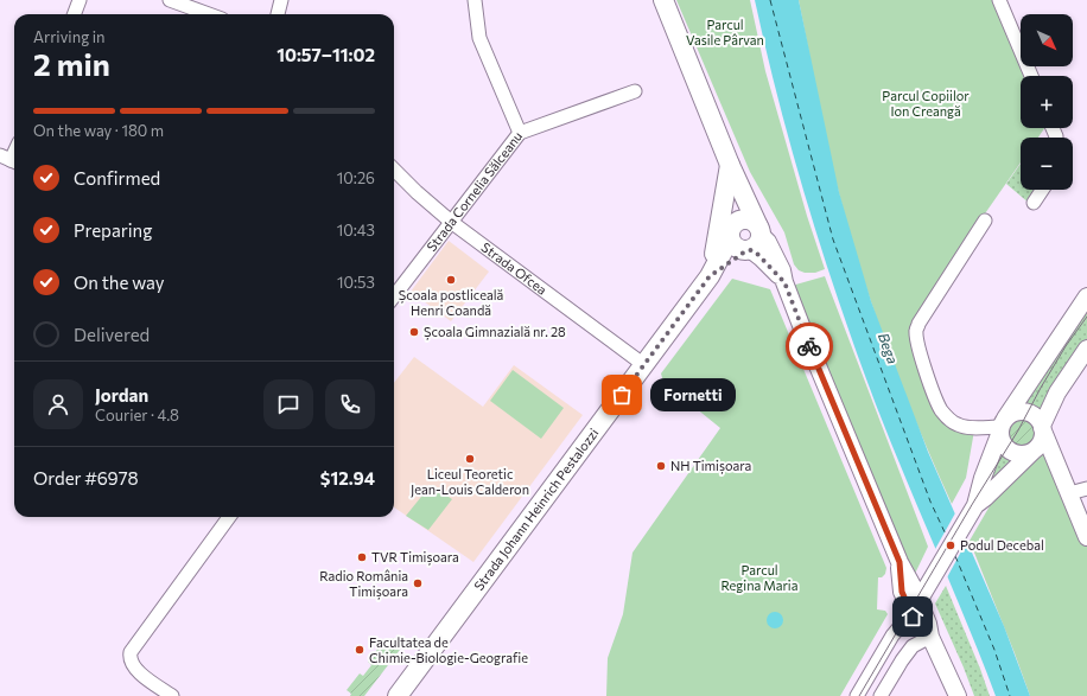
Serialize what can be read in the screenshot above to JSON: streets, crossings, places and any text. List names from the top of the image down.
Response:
{
  "streets": {
    "main road": ["Strada Johann Heinrich Pestalozzi"],
    "street": ["Strada Cornelia Sălceanu", "Strada Ofcea"]
  },
  "crossings": [
    ["Strada Cornelia Sălceanu", "Strada Ofcea"],
    ["Strada Ofcea", "Strada Johann Heinrich Pestalozzi"]
  ],
  "water": ["Bega"],
  "parks": ["Parcul Vasile Pârvan", "Parcul Copiilor Ion Creangă", "Parcul Regina Maria"],
  "places": [
    "Școala postliceală Henri Coandă",
    "Școala Gimnazială nr. 28",
    "Fornetti",
    "Liceul Teoretic Jean-Louis Calderon",
    "NH Timișoara",
    "Podul Decebal",
    "TVR Timișoara",
    "Radio România Timișoara",
    "Facultatea de Chimie-Biologie-Geografie"
  ],
  "north": "bottom right",
  "page": {
    "map_buttons": ["+", "−"],
    "heading": ["2 min", "Arriving in", "10:57–11:02"],
    "panel": [
      "Jordan",
      "Courier · 4.8",
      "Order #6978",
      "$12.94"
    ],
    "bar": "On the way · 180 m",
    "list": [
      ["Confirmed", "10:26"],
      ["Preparing", "10:43"],
      ["On the way", "10:53"],
      "Delivered"
    ],
    "bubble": "Fornetti"
  }
}
